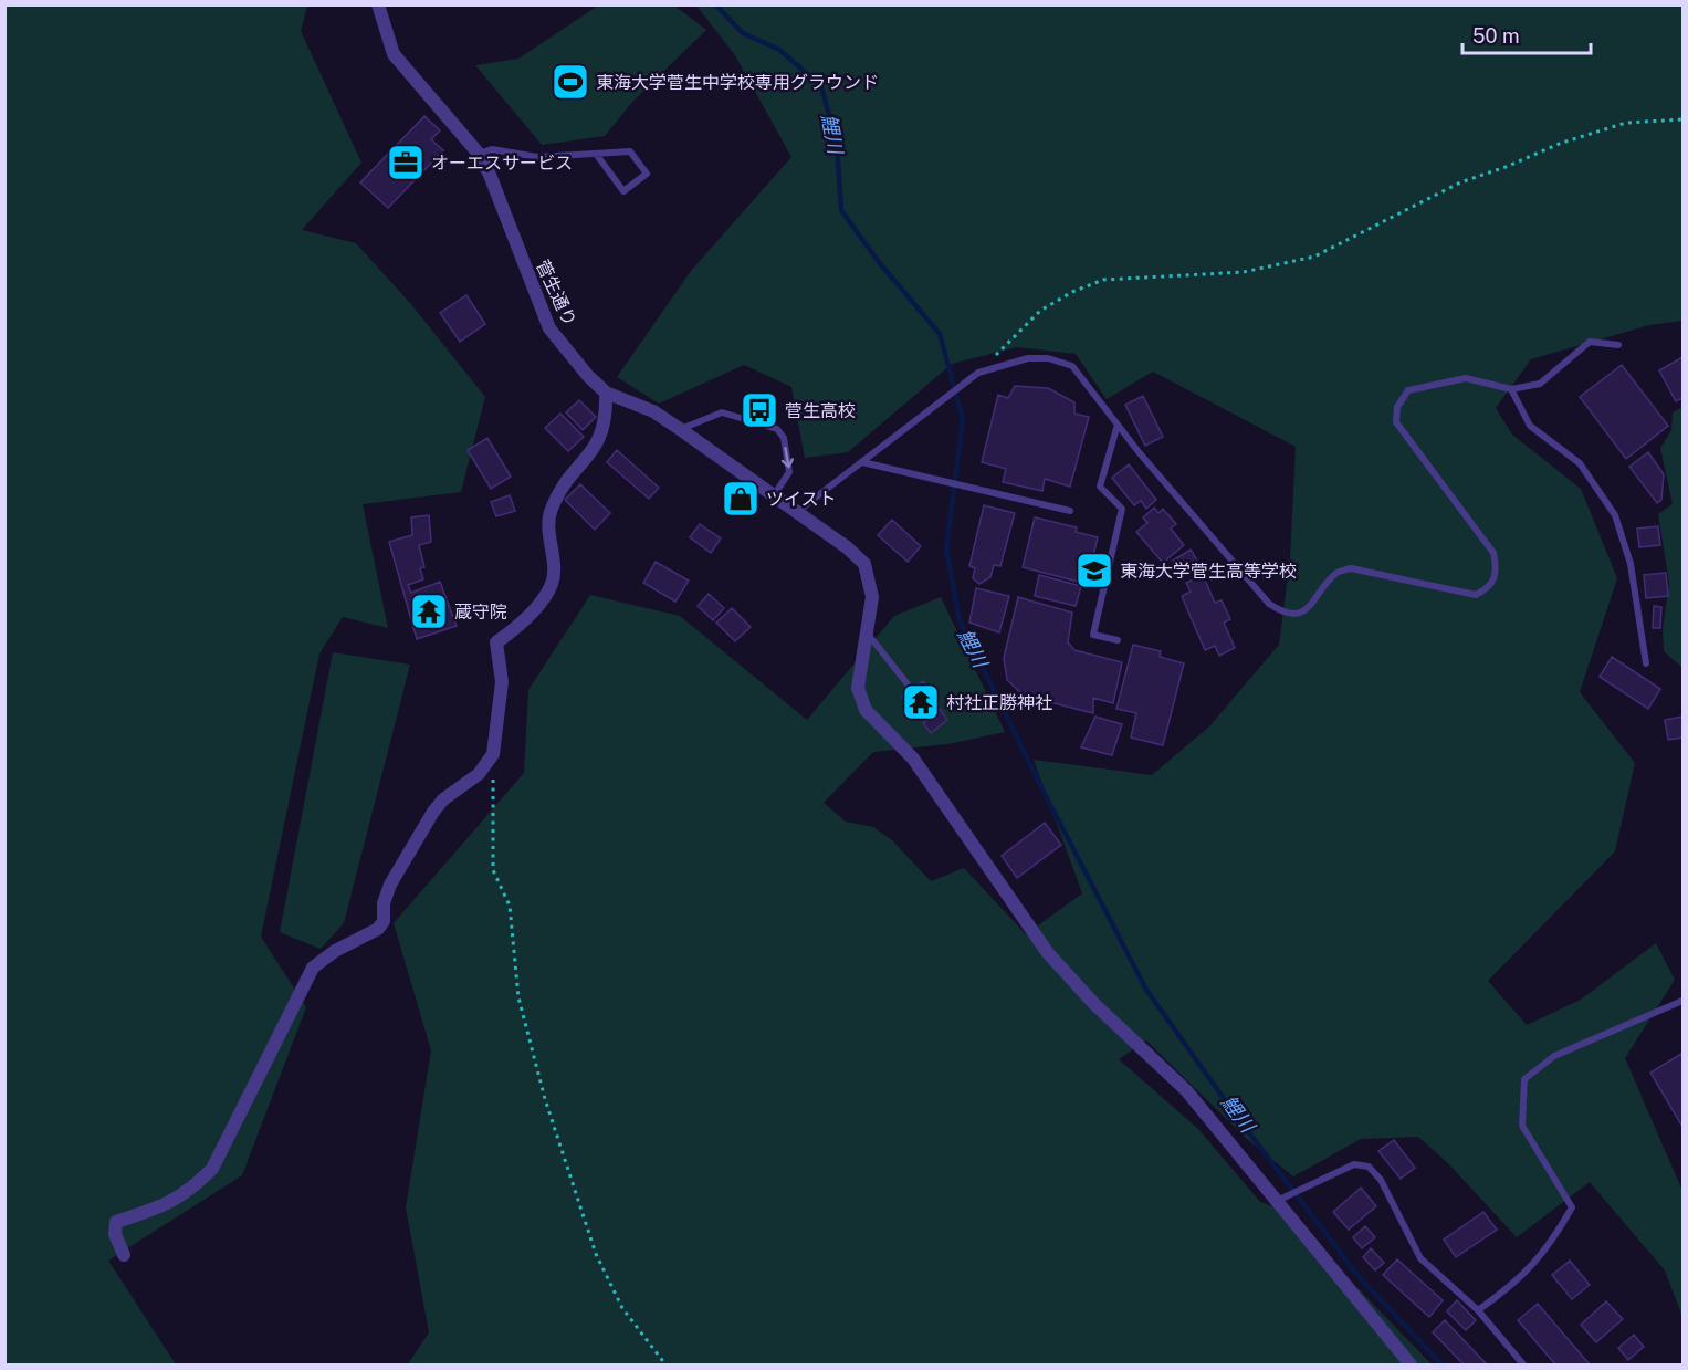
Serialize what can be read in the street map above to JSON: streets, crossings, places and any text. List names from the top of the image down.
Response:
{
  "streets": {
    "street": ["菅生通り"]
  },
  "water": ["鯉川"],
  "places": {
    "sports": ["東海大学菅生中学校専用グラウンド"],
    "office": ["オーエスサービス"],
    "bus stop": ["菅生高校"],
    "shop": ["ツイスト"],
    "school or university": ["東海大学菅生高等学校"],
    "temple": ["蔵守院", "村社正勝神社"]
  },
  "scale_bar": "50 m"
}
